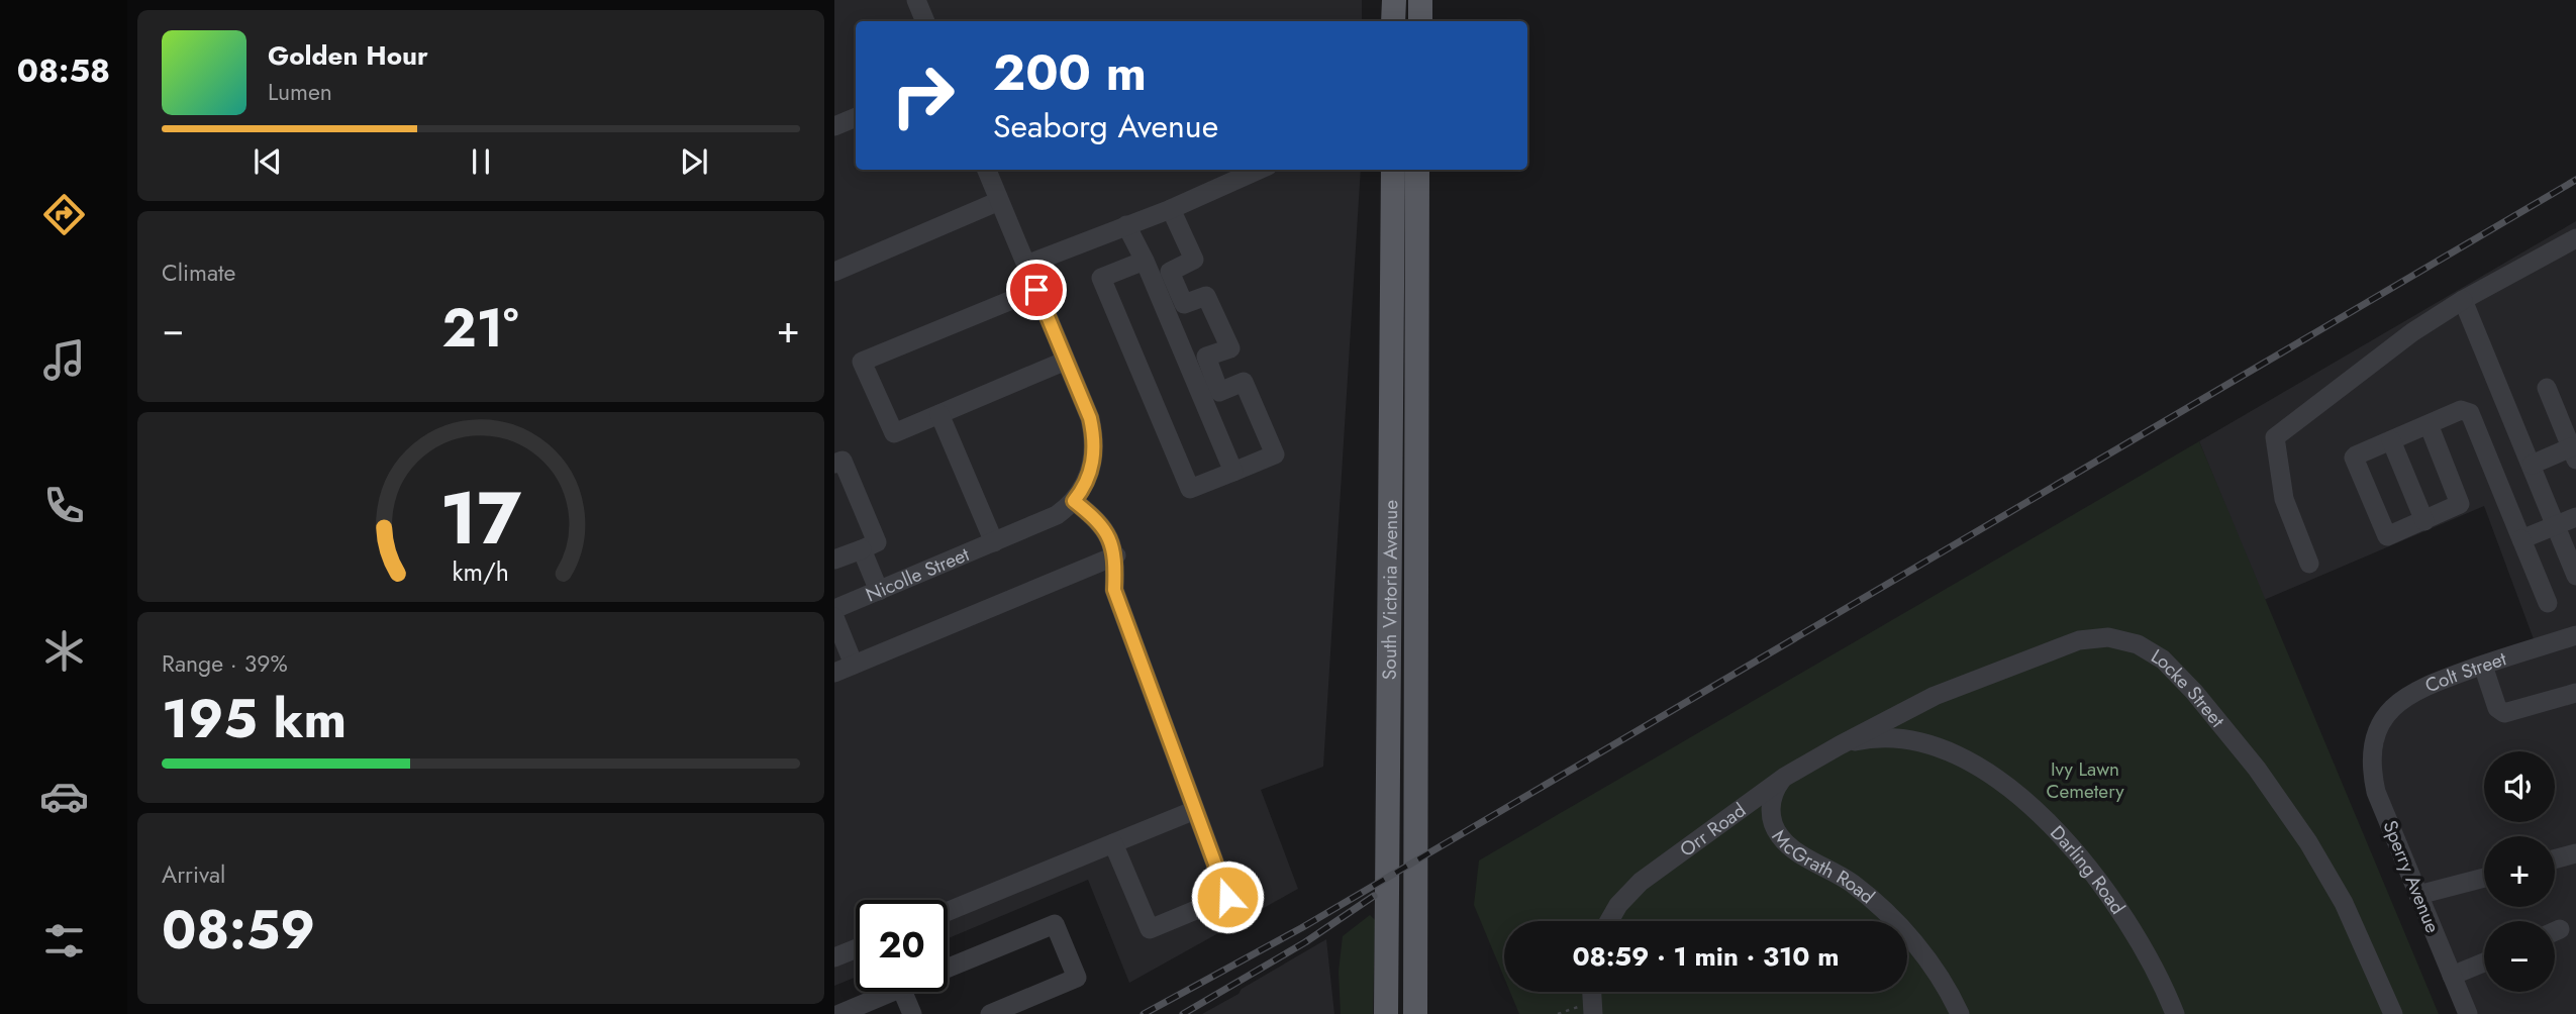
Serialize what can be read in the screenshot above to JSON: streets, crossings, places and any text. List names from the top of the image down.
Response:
{
  "streets": {
    "main road": ["South Victoria Avenue"],
    "street": [
      "Nicolle Street",
      "Colt Street",
      "Locke Street",
      "Orr Road",
      "McGrath Road",
      "Darling Road",
      "Sperry Avenue"
    ]
  },
  "crossings": [
    ["Colt Street", "Sperry Avenue"],
    ["Locke Street", "Orr Road"],
    ["Locke Street", "Darling Road"],
    ["Orr Road", "McGrath Road"],
    ["Orr Road", "Darling Road"]
  ],
  "parks": ["Ivy Lawn Cemetery"],
  "page": {
    "tabs": "08:58",
    "turn": ["200 m", "Seaborg Avenue"],
    "song": ["Golden Hour", "Lumen"],
    "tile": [
      "Climate",
      ["Range · 39%", "195 km"],
      ["Arrival", "08:59"]
    ],
    "heat": ["−", "21°", "+"],
    "map_buttons": ["+", "−"],
    "limit": "20",
    "trip": "08:59 · 1 min · 310 m",
    "gauge": ["17", "km/h"]
  }
}
